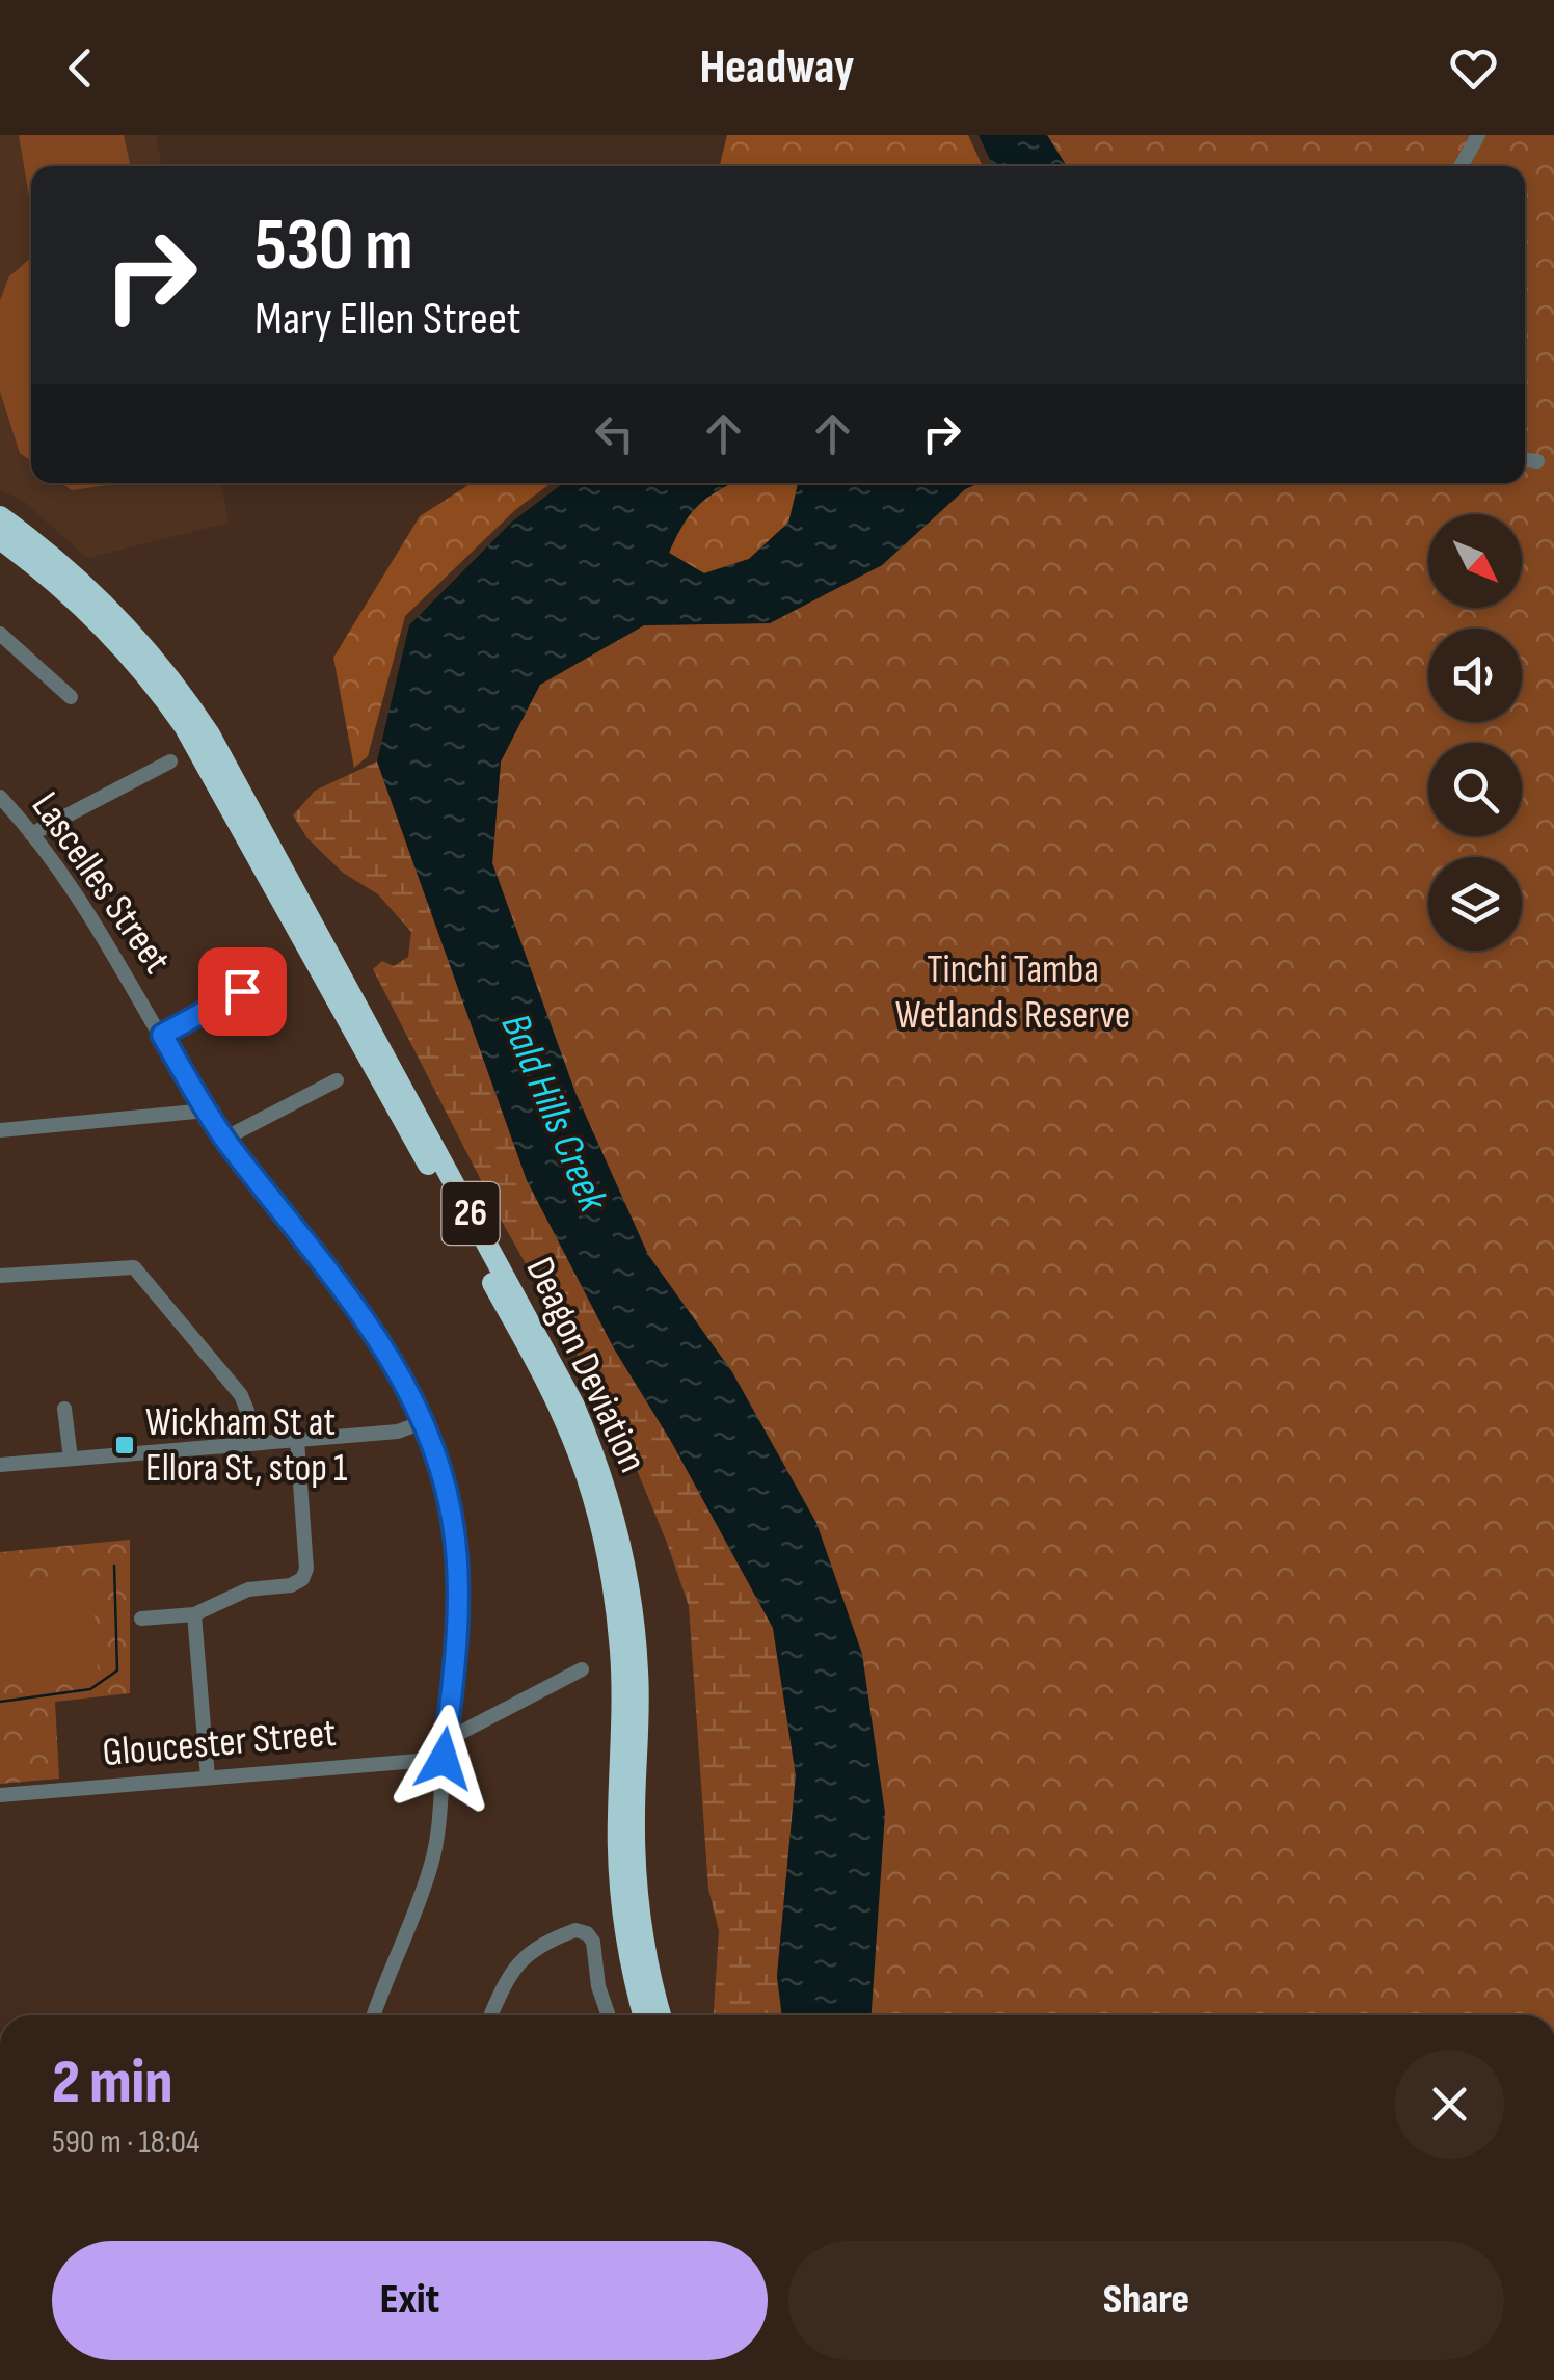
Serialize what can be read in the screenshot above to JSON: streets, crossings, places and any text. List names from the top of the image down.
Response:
{
  "streets": {
    "highway": ["26", "Deagon Deviation"],
    "street": ["Lascelles Street", "Gloucester Street"]
  },
  "crossings": [
    ["Lascelles Street", "Gloucester Street"]
  ],
  "water": ["Bald Hills Creek"],
  "parks": ["Tinchi Tamba Wetlands Reserve"],
  "places": {
    "transit": ["Wickham St at Ellora St, stop 1"]
  },
  "north": "bottom right",
  "page": {
    "header": "Headway",
    "turn": ["530 m", "Mary Ellen Street"],
    "heading": ["2 min", "590 m · 18:04"],
    "buttons": ["Exit", "Share"]
  }
}
